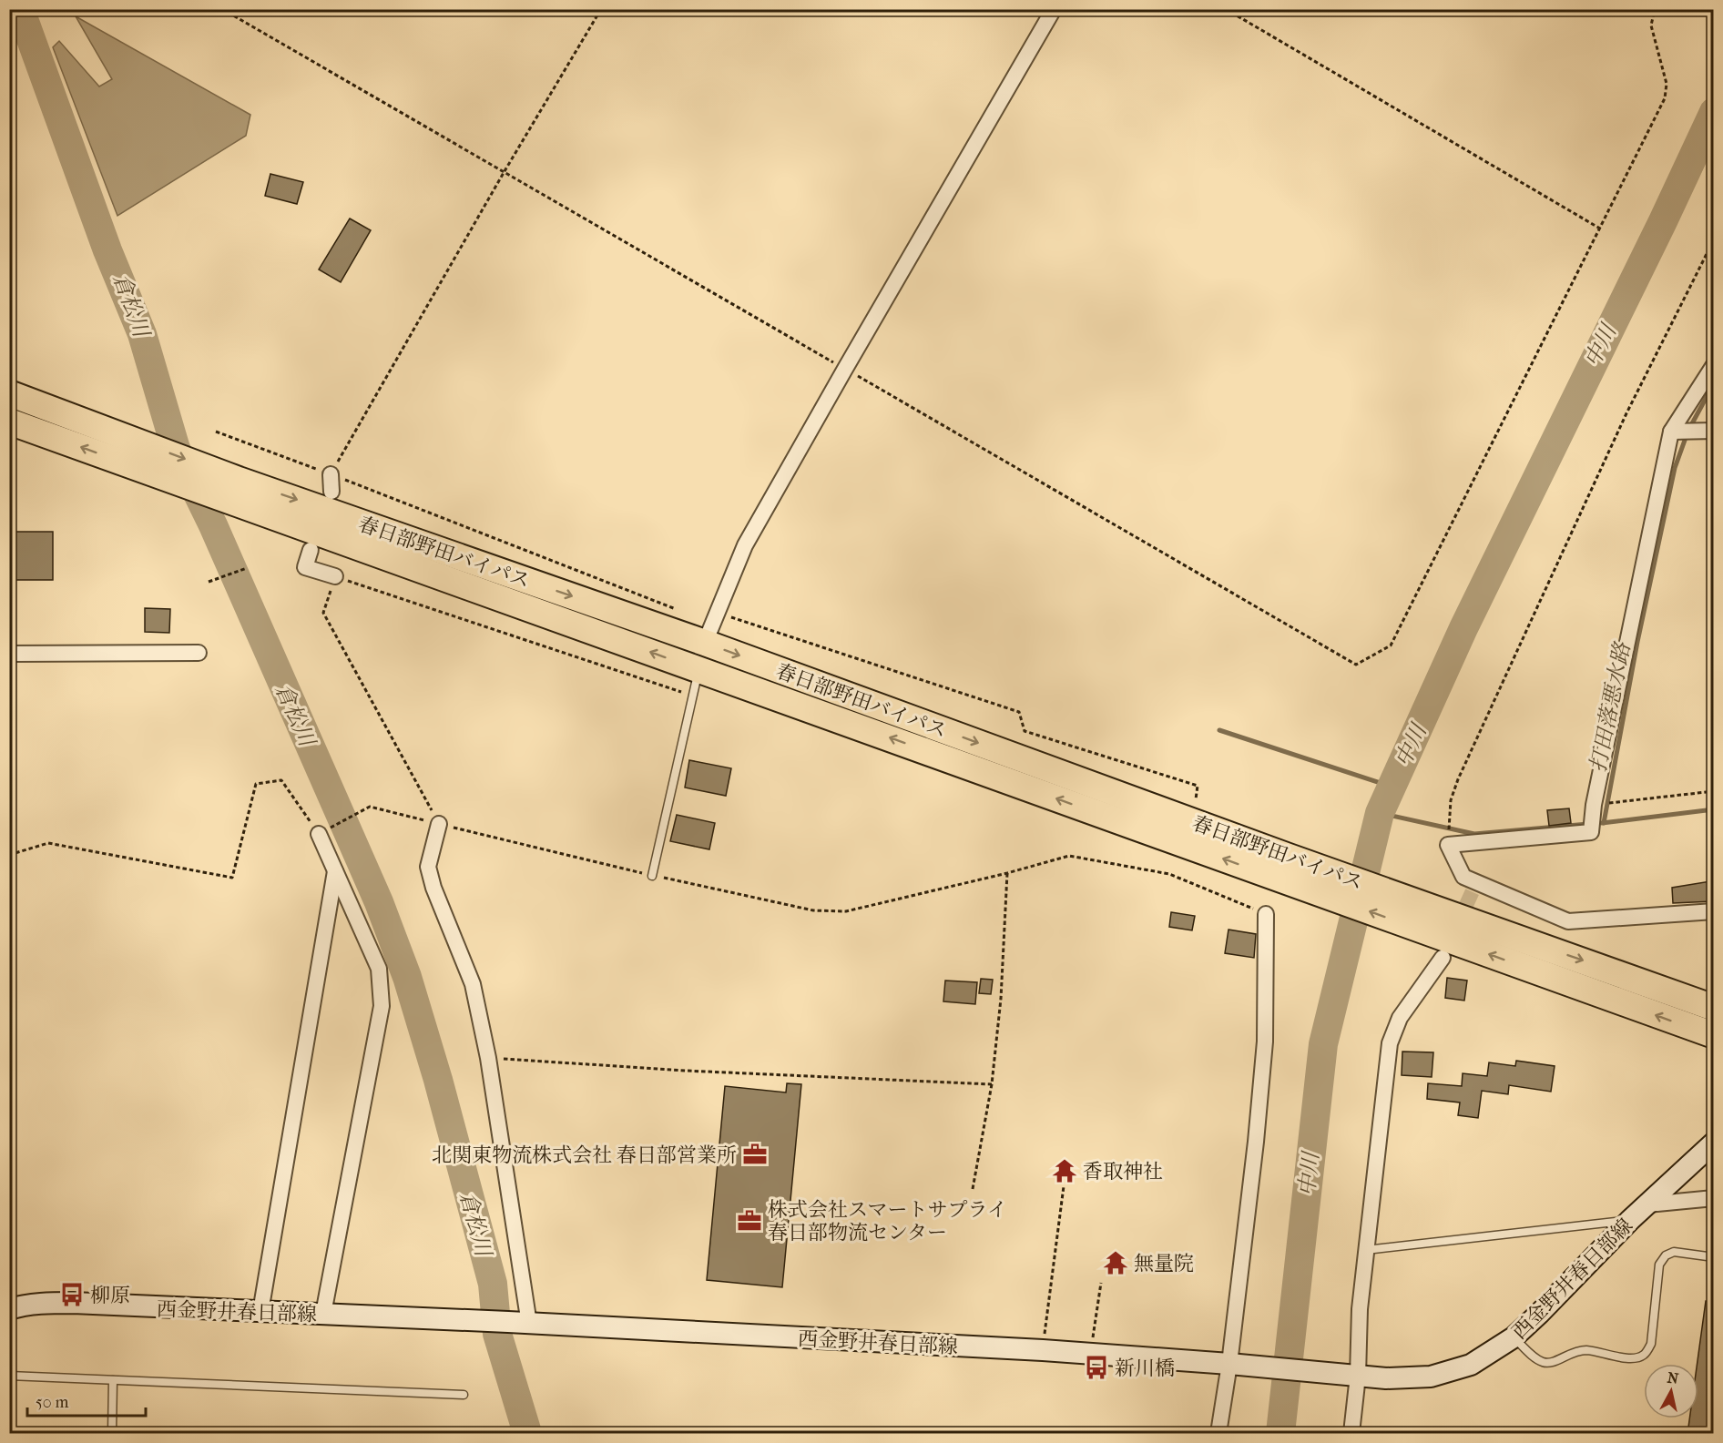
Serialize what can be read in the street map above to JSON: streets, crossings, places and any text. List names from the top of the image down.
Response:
{
  "streets": {
    "highway": ["春日部野田バイパス"],
    "main road": ["西金野井春日部線"]
  },
  "water": ["倉松川", "中川", "打田落悪水路"],
  "places": {
    "office": ["北関東物流株式会社 春日部営業所", "株式会社スマートサプライ 春日部物流センター"],
    "temple": ["香取神社", "無量院"],
    "bus stop": ["柳原", "新川橋"]
  },
  "scale_bar": "50 m",
  "north": "top"
}
